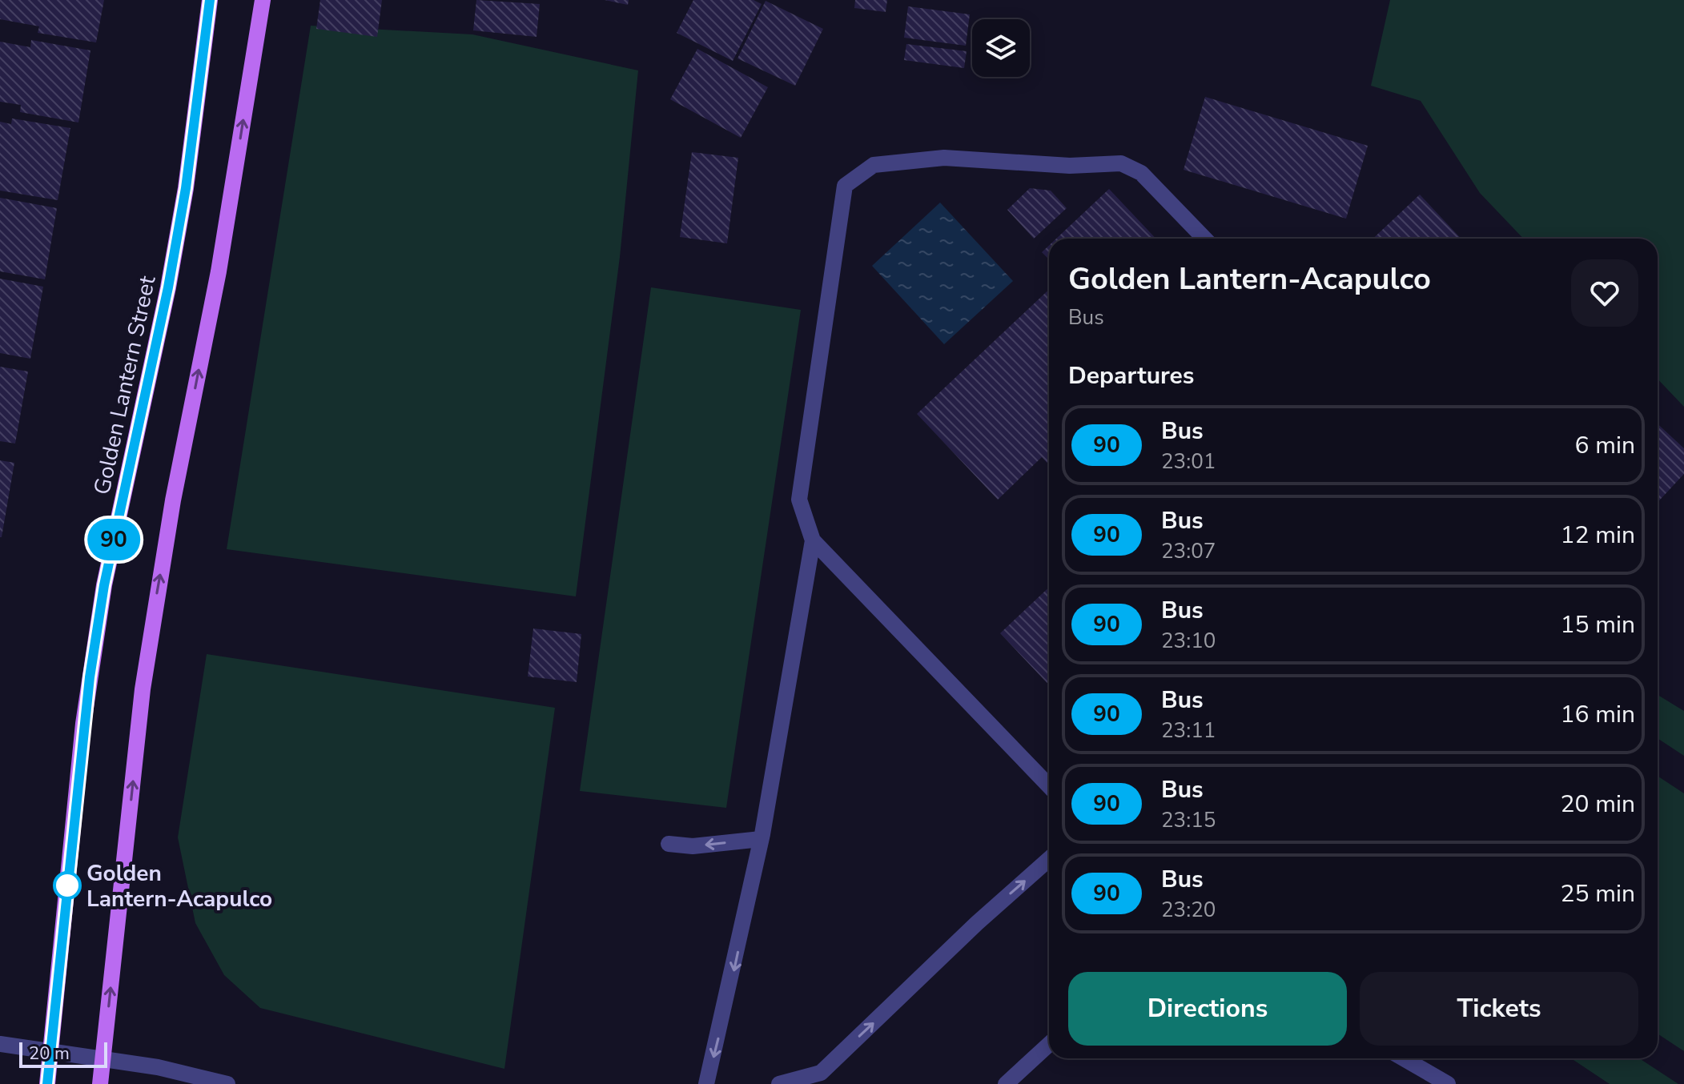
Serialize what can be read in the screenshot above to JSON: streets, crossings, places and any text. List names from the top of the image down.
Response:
{
  "streets": {
    "main road": ["Golden Lantern Street"]
  },
  "places": ["Golden Lantern-Acapulco"],
  "lines": ["bus line 90"],
  "scale_bar": "20 m",
  "page": {
    "on_map": "90",
    "heading": [
      ["Golden Lantern-Acapulco", "Bus"],
      "Departures"
    ],
    "list": [
      {
        "mark": "90",
        "name": "Bus",
        "note": "23:01",
        "value": "6 min"
      },
      {
        "mark": "90",
        "name": "Bus",
        "note": "23:07",
        "value": "12 min"
      },
      {
        "mark": "90",
        "name": "Bus",
        "note": "23:10",
        "value": "15 min"
      },
      {
        "mark": "90",
        "name": "Bus",
        "note": "23:11",
        "value": "16 min"
      },
      {
        "mark": "90",
        "name": "Bus",
        "note": "23:15",
        "value": "20 min"
      },
      {
        "mark": "90",
        "name": "Bus",
        "note": "23:20",
        "value": "25 min"
      }
    ],
    "buttons": ["Directions", "Tickets"],
    "scale": "20 m"
  }
}
